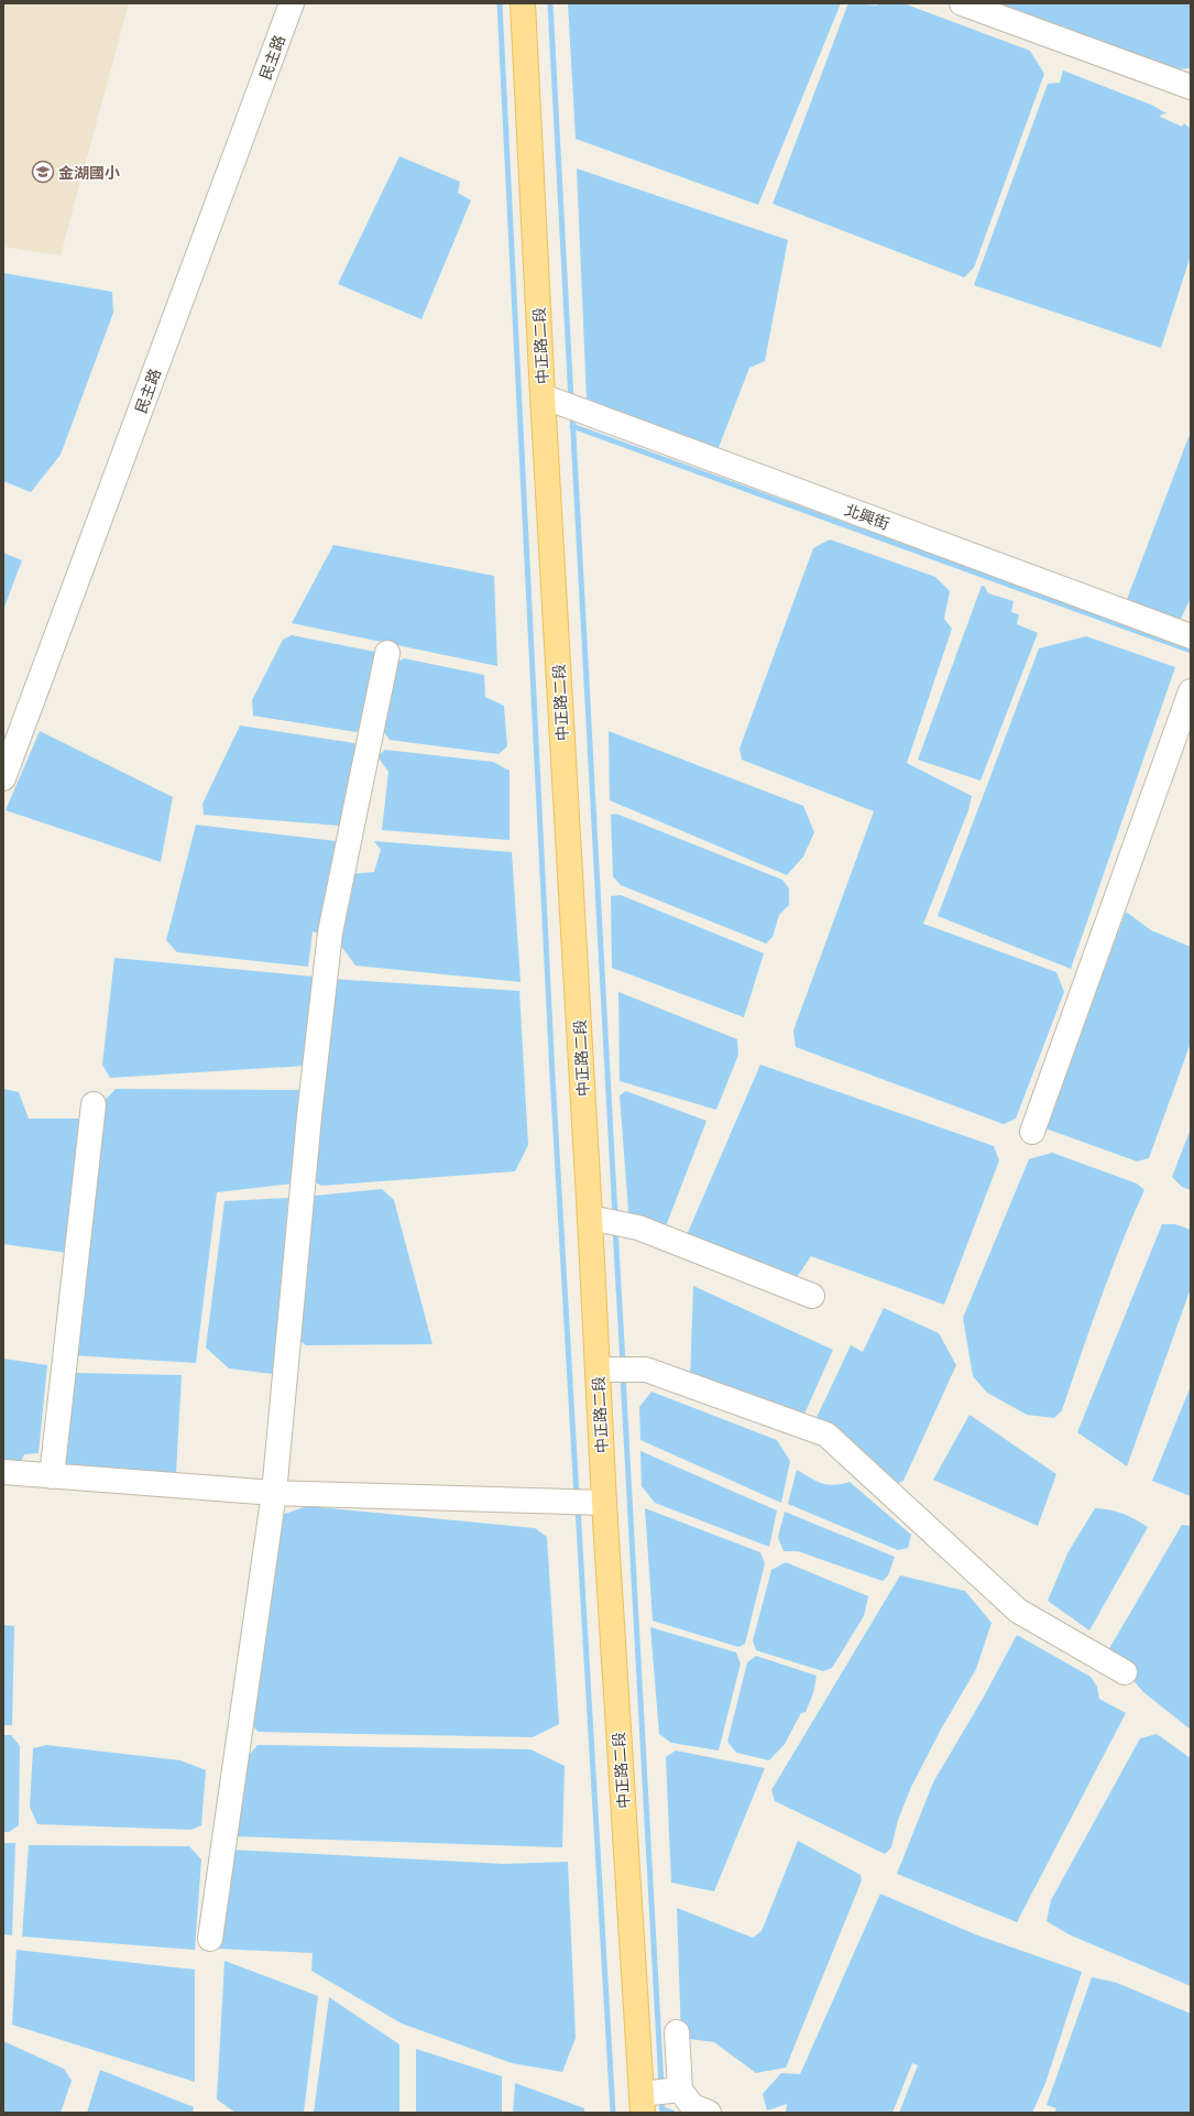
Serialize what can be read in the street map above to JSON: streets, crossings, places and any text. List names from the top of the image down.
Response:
{
  "streets": {
    "main road": ["中正路二段"],
    "street": ["民主路", "北興街"]
  },
  "crossings": [
    ["中正路二段", "北興街"]
  ],
  "places": {
    "school or university": ["金湖國小"]
  }
}
